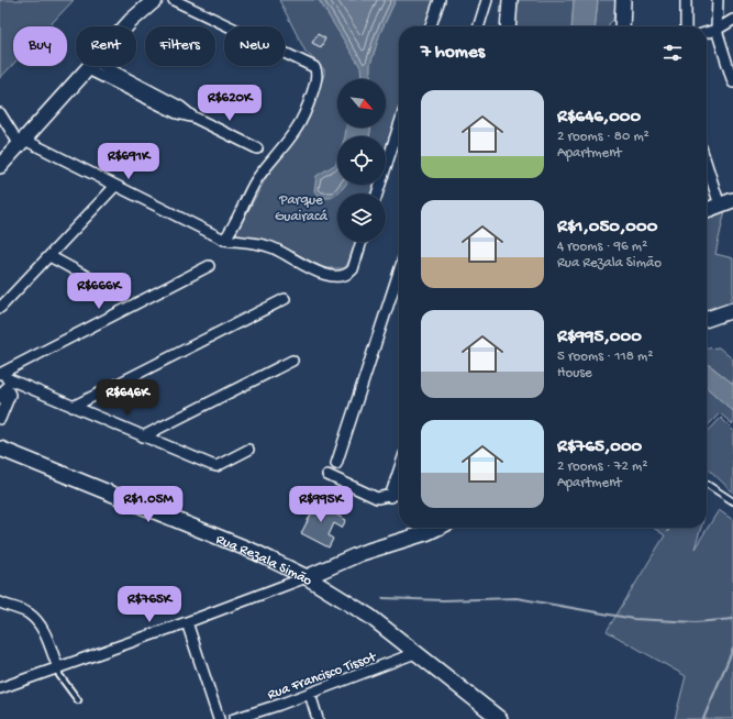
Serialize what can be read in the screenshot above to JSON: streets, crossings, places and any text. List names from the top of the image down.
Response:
{
  "streets": {
    "main road": ["Rua Rezala Simão"],
    "street": ["Rua Francisco Tissot"]
  },
  "crossings": [
    ["Rua Rezala Simão", "Rua Francisco Tissot"]
  ],
  "parks": ["Parque Guairacá"],
  "north": "bottom right",
  "page": {
    "chip": [
      "Buy",
      "Rent",
      "Filters",
      "New"
    ],
    "heading": "7 homes",
    "list": [
      {
        "name": "R$646,000",
        "note": "2 rooms · 80 m² · Apartment"
      },
      {
        "name": "R$1,050,000",
        "note": "4 rooms · 96 m² · Rua Rezala Simão"
      },
      {
        "name": "R$995,000",
        "note": "5 rooms · 118 m² · House"
      },
      {
        "name": "R$765,000",
        "note": "2 rooms · 72 m² · Apartment"
      }
    ],
    "price": [
      "R$620K",
      "R$691K",
      "R$666K",
      "R$646K",
      "R$1.05M",
      "R$995K",
      "R$765K"
    ]
  }
}
